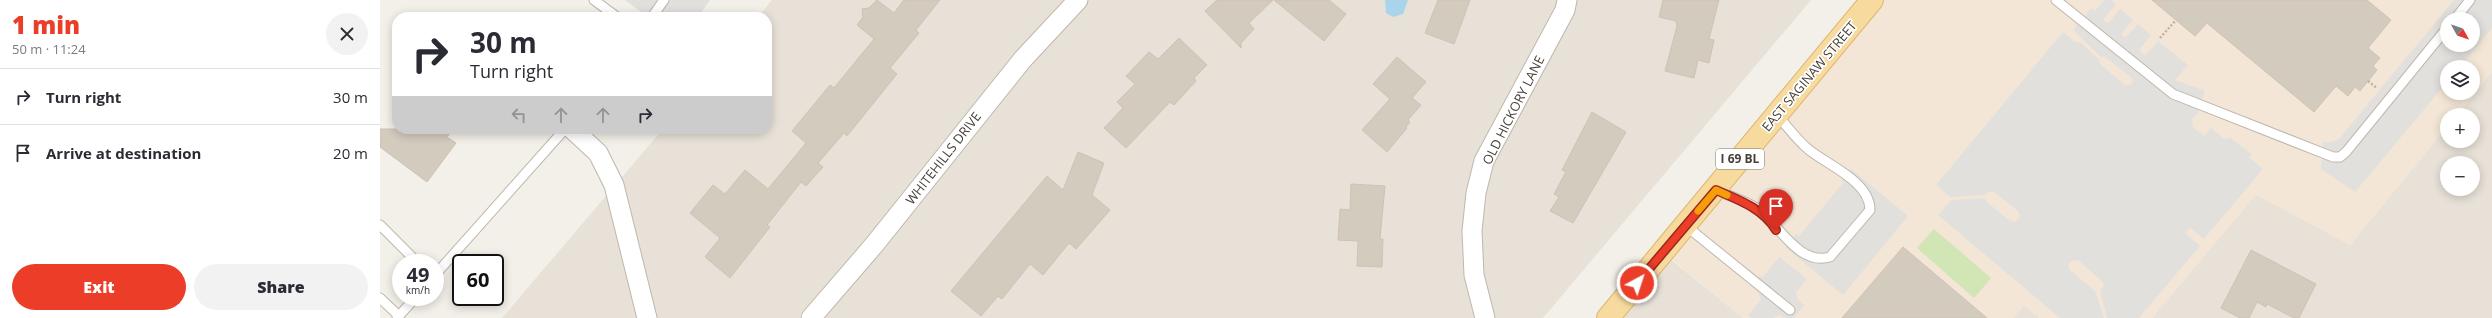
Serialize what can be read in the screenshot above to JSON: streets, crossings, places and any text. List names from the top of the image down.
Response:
{
  "streets": {
    "main road": ["EAST SAGINAW STREET", "I 69 BL"],
    "street": ["OLD HICKORY LANE", "WHITEHILLS DRIVE"]
  },
  "north": "bottom right",
  "page": {
    "heading": ["1 min", "50 m · 11:24"],
    "map_buttons": ["+", "−"],
    "turn": ["30 m", "Turn right"],
    "list": [
      {
        "name": "Turn right",
        "value": "30 m"
      },
      {
        "name": "Arrive at destination",
        "value": "20 m"
      }
    ],
    "speed": "49 km/h",
    "limit": "60",
    "buttons": ["Exit", "Share"]
  }
}
